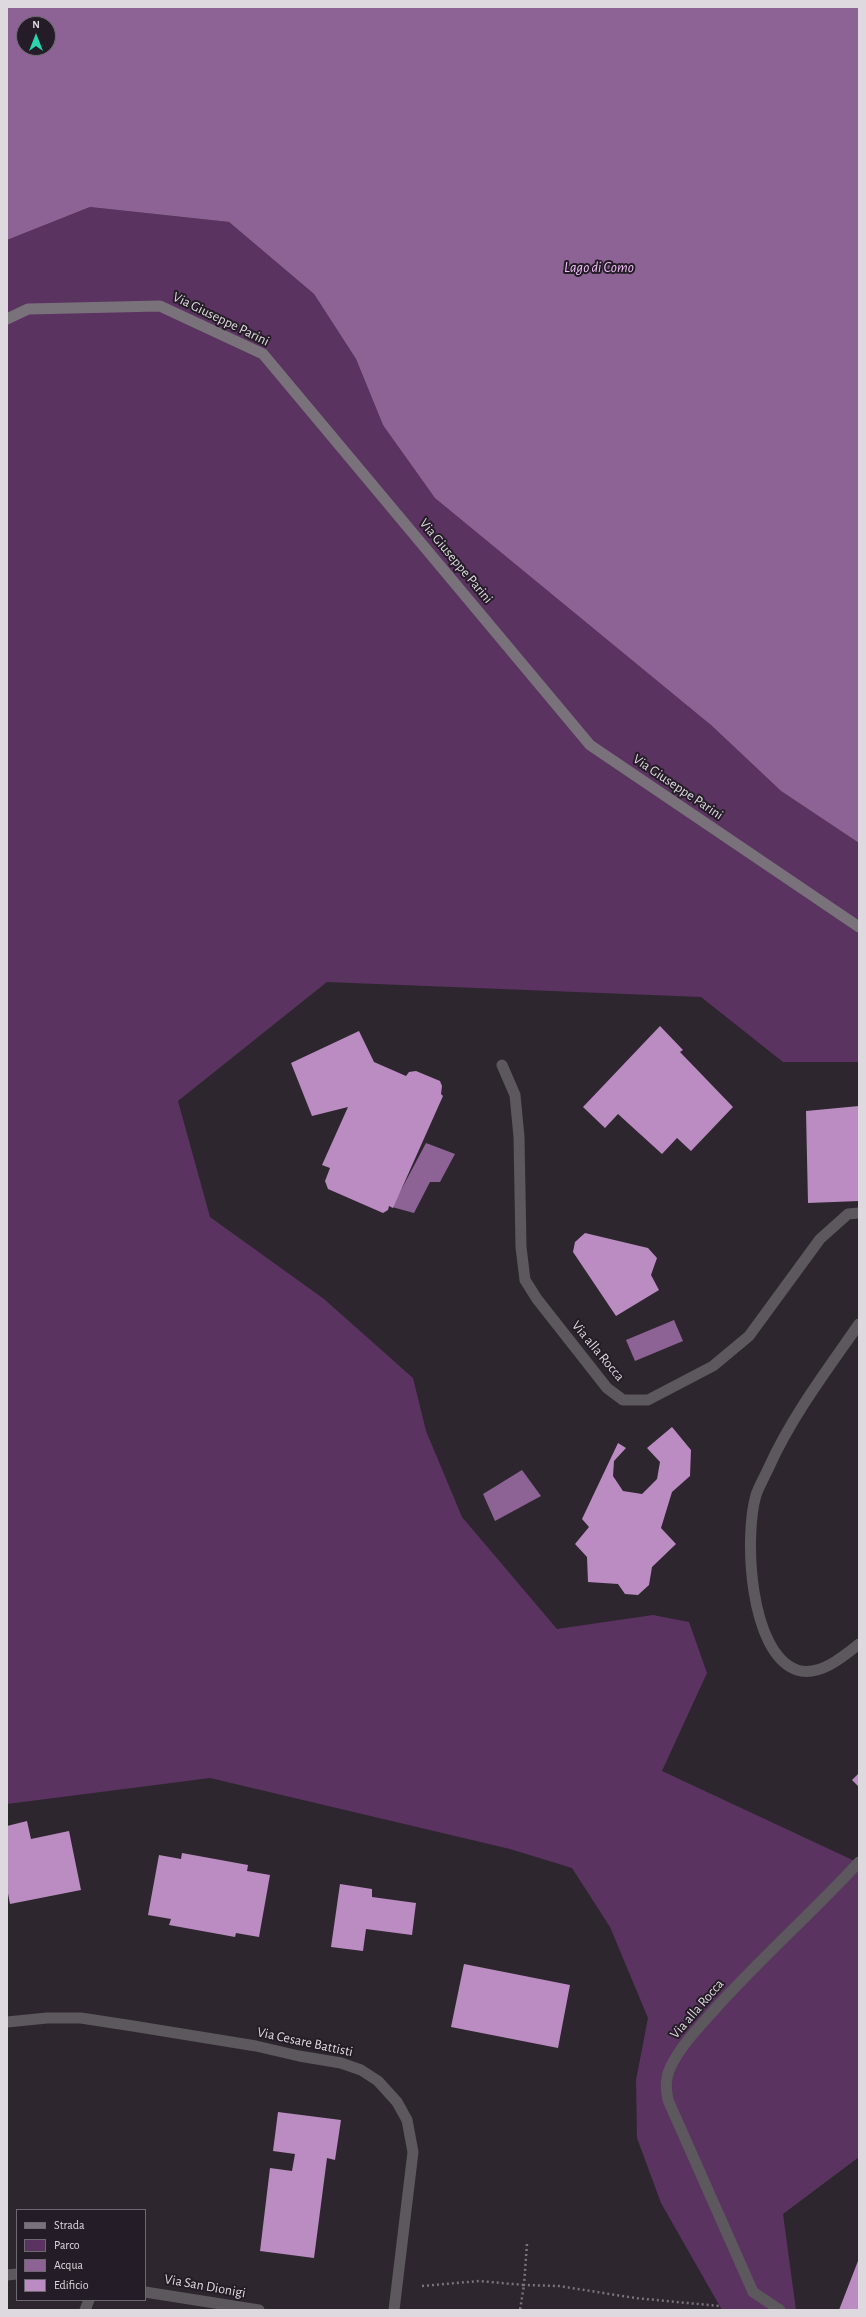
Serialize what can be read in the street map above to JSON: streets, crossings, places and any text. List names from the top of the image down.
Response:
{
  "streets": {
    "main road": ["Via Giuseppe Parini"],
    "street": ["Via alla Rocca", "Via Cesare Battisti", "Via San Dionigi"]
  },
  "water": ["Lago di Como"],
  "legend": [
    "Strada",
    "Parco",
    "Acqua",
    "Edificio"
  ],
  "north": "top"
}
